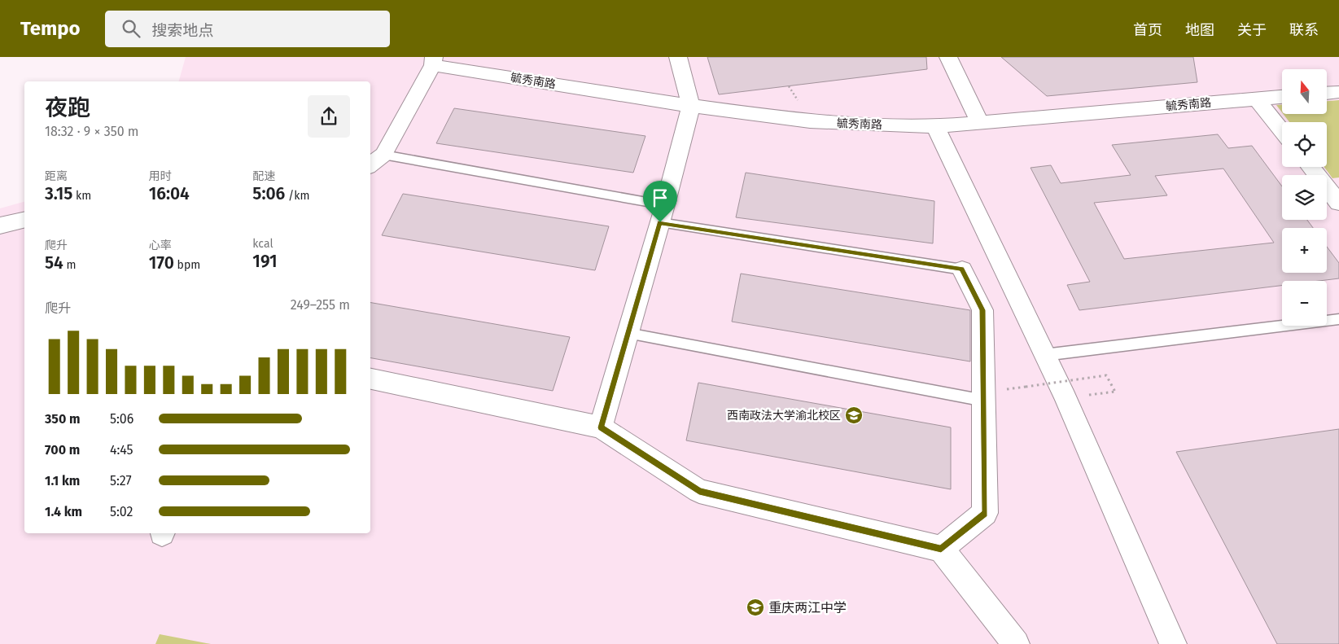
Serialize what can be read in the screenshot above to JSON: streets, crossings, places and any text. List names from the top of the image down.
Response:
{
  "streets": {
    "street": ["毓秀南路"]
  },
  "places": {
    "school or university": ["西南政法大学渝北校区", "重庆两江中学"]
  },
  "north": "top",
  "page": {
    "header": "Tempo",
    "search": "搜索地点",
    "nav": [
      "首页",
      "地图",
      "关于",
      "联系"
    ],
    "map_buttons": ["+", "−"],
    "heading": ["夜跑", "18:32 · 9 × 350 m"],
    "stats": [
      ["距离", "3.15 km"],
      ["用时", "16:04"],
      ["配速", "5:06 /km"],
      ["爬升", "54 m"],
      ["心率", "170 bpm"],
      ["kcal", "191"]
    ],
    "chart": ["爬升", "249–255 m"],
    "list": [
      {
        "name": "350 m",
        "note": "5:06"
      },
      {
        "name": "700 m",
        "note": "4:45"
      },
      {
        "name": "1.1 km",
        "note": "5:27"
      },
      {
        "name": "1.4 km",
        "note": "5:02"
      }
    ]
  }
}
